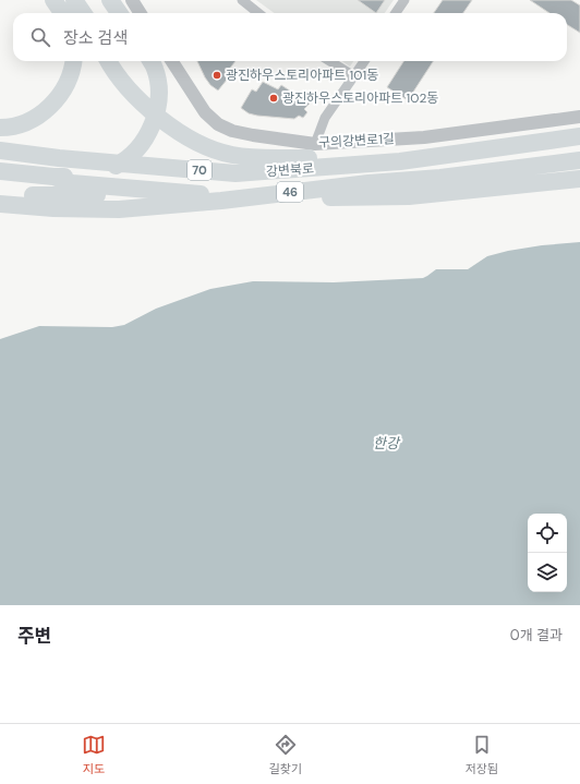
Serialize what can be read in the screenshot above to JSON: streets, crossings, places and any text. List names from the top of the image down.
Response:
{
  "streets": {
    "highway": ["70", "강변북로", "46"],
    "street": ["구의강변로1길"]
  },
  "water": ["한강"],
  "places": ["광진하우스토리아파트 101동", "광진하우스토리아파트 102동"],
  "page": {
    "search": "장소 검색",
    "heading": ["주변", "0개 결과"],
    "nav": ["지도", "길찾기", "저장됨"]
  }
}
